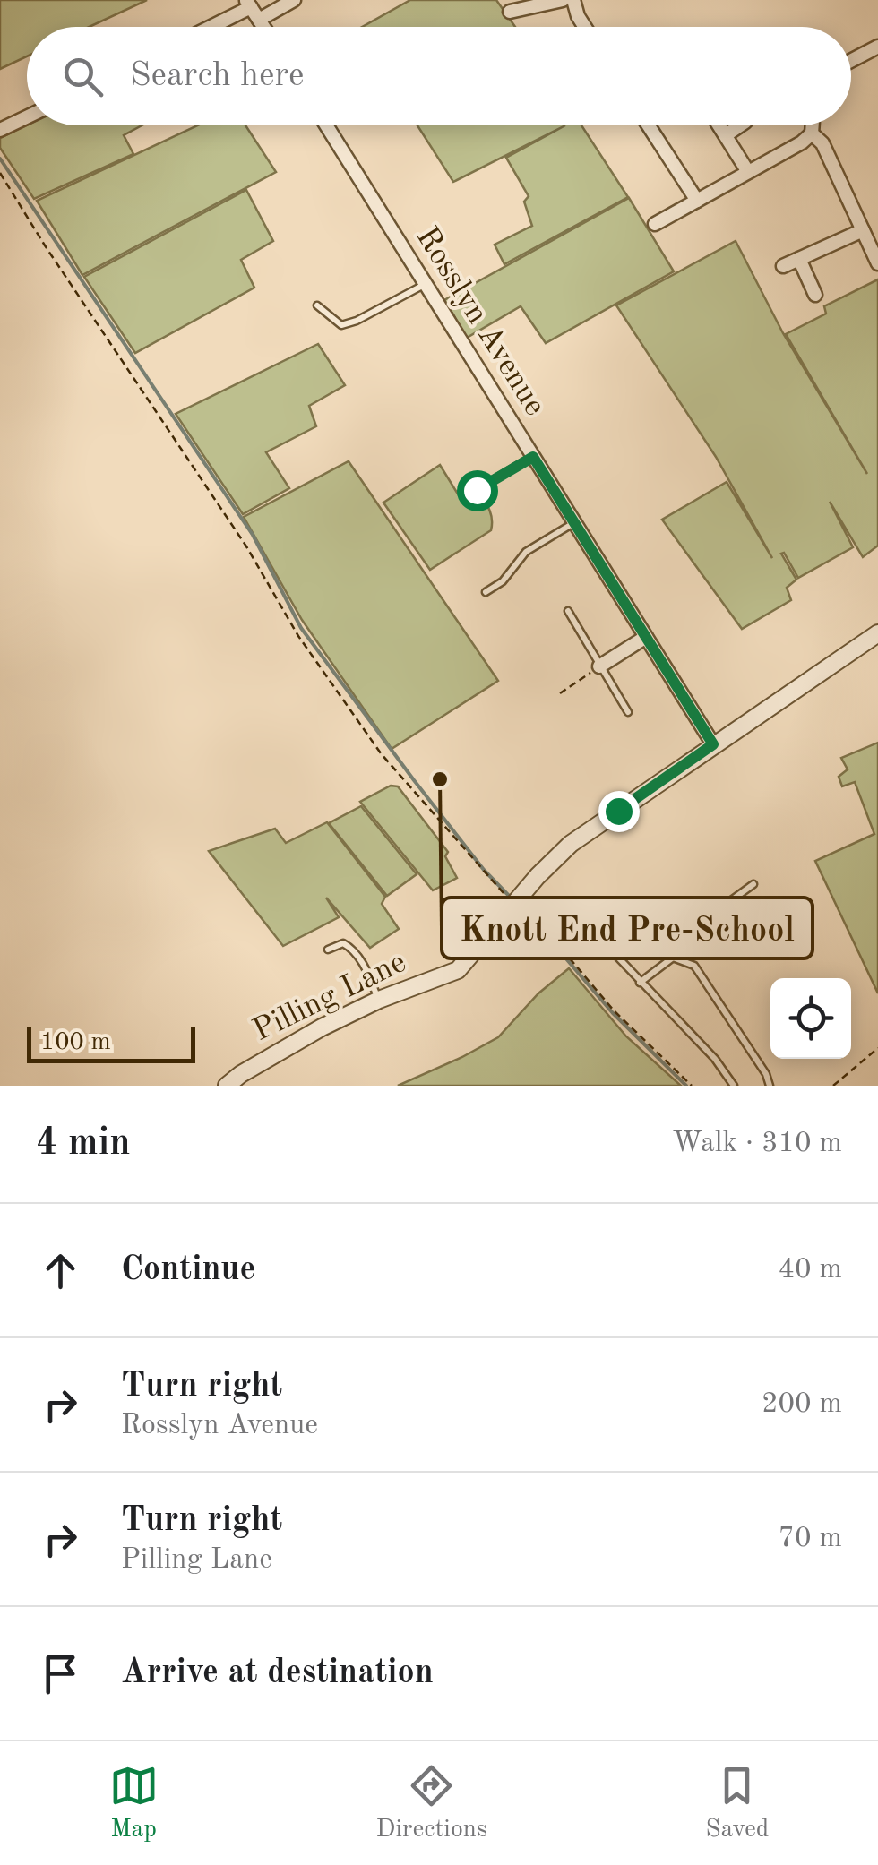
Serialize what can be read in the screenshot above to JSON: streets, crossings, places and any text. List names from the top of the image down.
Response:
{
  "streets": {
    "street": ["Rosslyn Avenue", "Pilling Lane"]
  },
  "crossings": [
    ["Rosslyn Avenue", "Pilling Lane"]
  ],
  "places": ["Knott End Pre-School"],
  "scale_bar": "100 m",
  "page": {
    "search": "Search here",
    "scale": "100 m",
    "heading": ["4 min", "Walk · 310 m"],
    "list": [
      ["Continue", "40 m"],
      ["Turn right", "Rosslyn Avenue", "200 m"],
      ["Turn right", "Pilling Lane", "70 m"],
      "Arrive at destination"
    ],
    "nav": ["Map", "Directions", "Saved"]
  }
}
